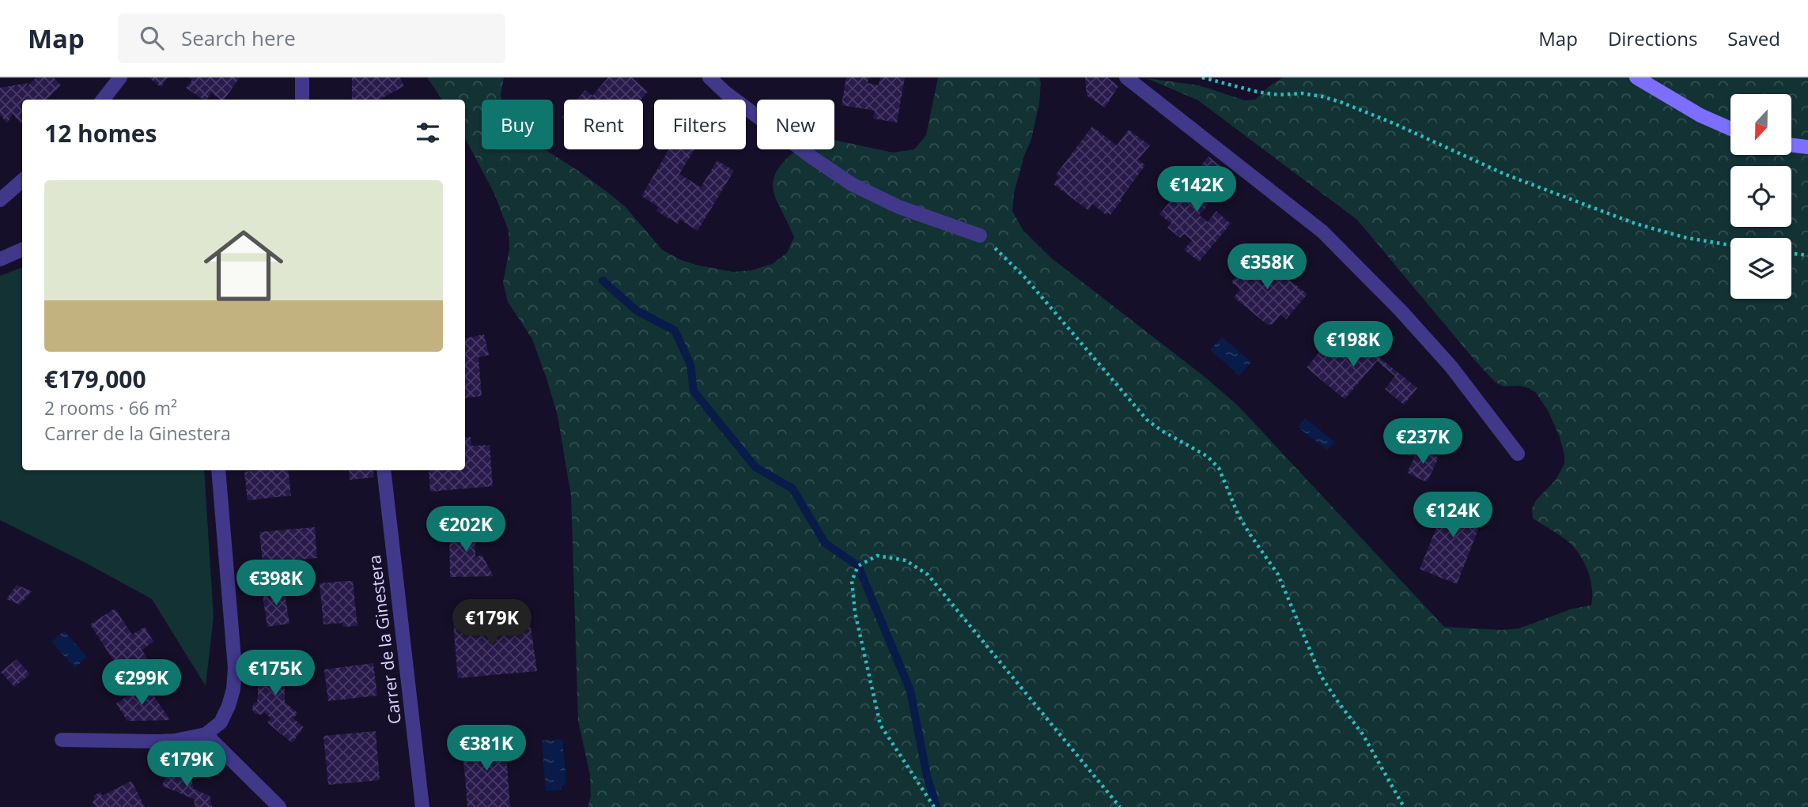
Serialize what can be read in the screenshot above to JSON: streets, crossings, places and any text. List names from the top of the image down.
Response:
{
  "streets": {
    "street": ["Carrer de la Ginestera"]
  },
  "north": "bottom",
  "page": {
    "header": "Map",
    "search": "Search here",
    "nav": ["Map", "Directions", "Saved"],
    "chip": [
      "Buy",
      "Rent",
      "Filters",
      "New"
    ],
    "heading": "12 homes",
    "price": [
      "€142K",
      "€358K",
      "€198K",
      "€237K",
      "€124K",
      "€202K",
      "€398K",
      "€179K",
      "€175K",
      "€299K",
      "€381K",
      "€179K"
    ],
    "list": [
      {
        "name": "€179,000",
        "note": "2 rooms · 66 m² · Carrer de la Ginestera"
      }
    ]
  }
}
